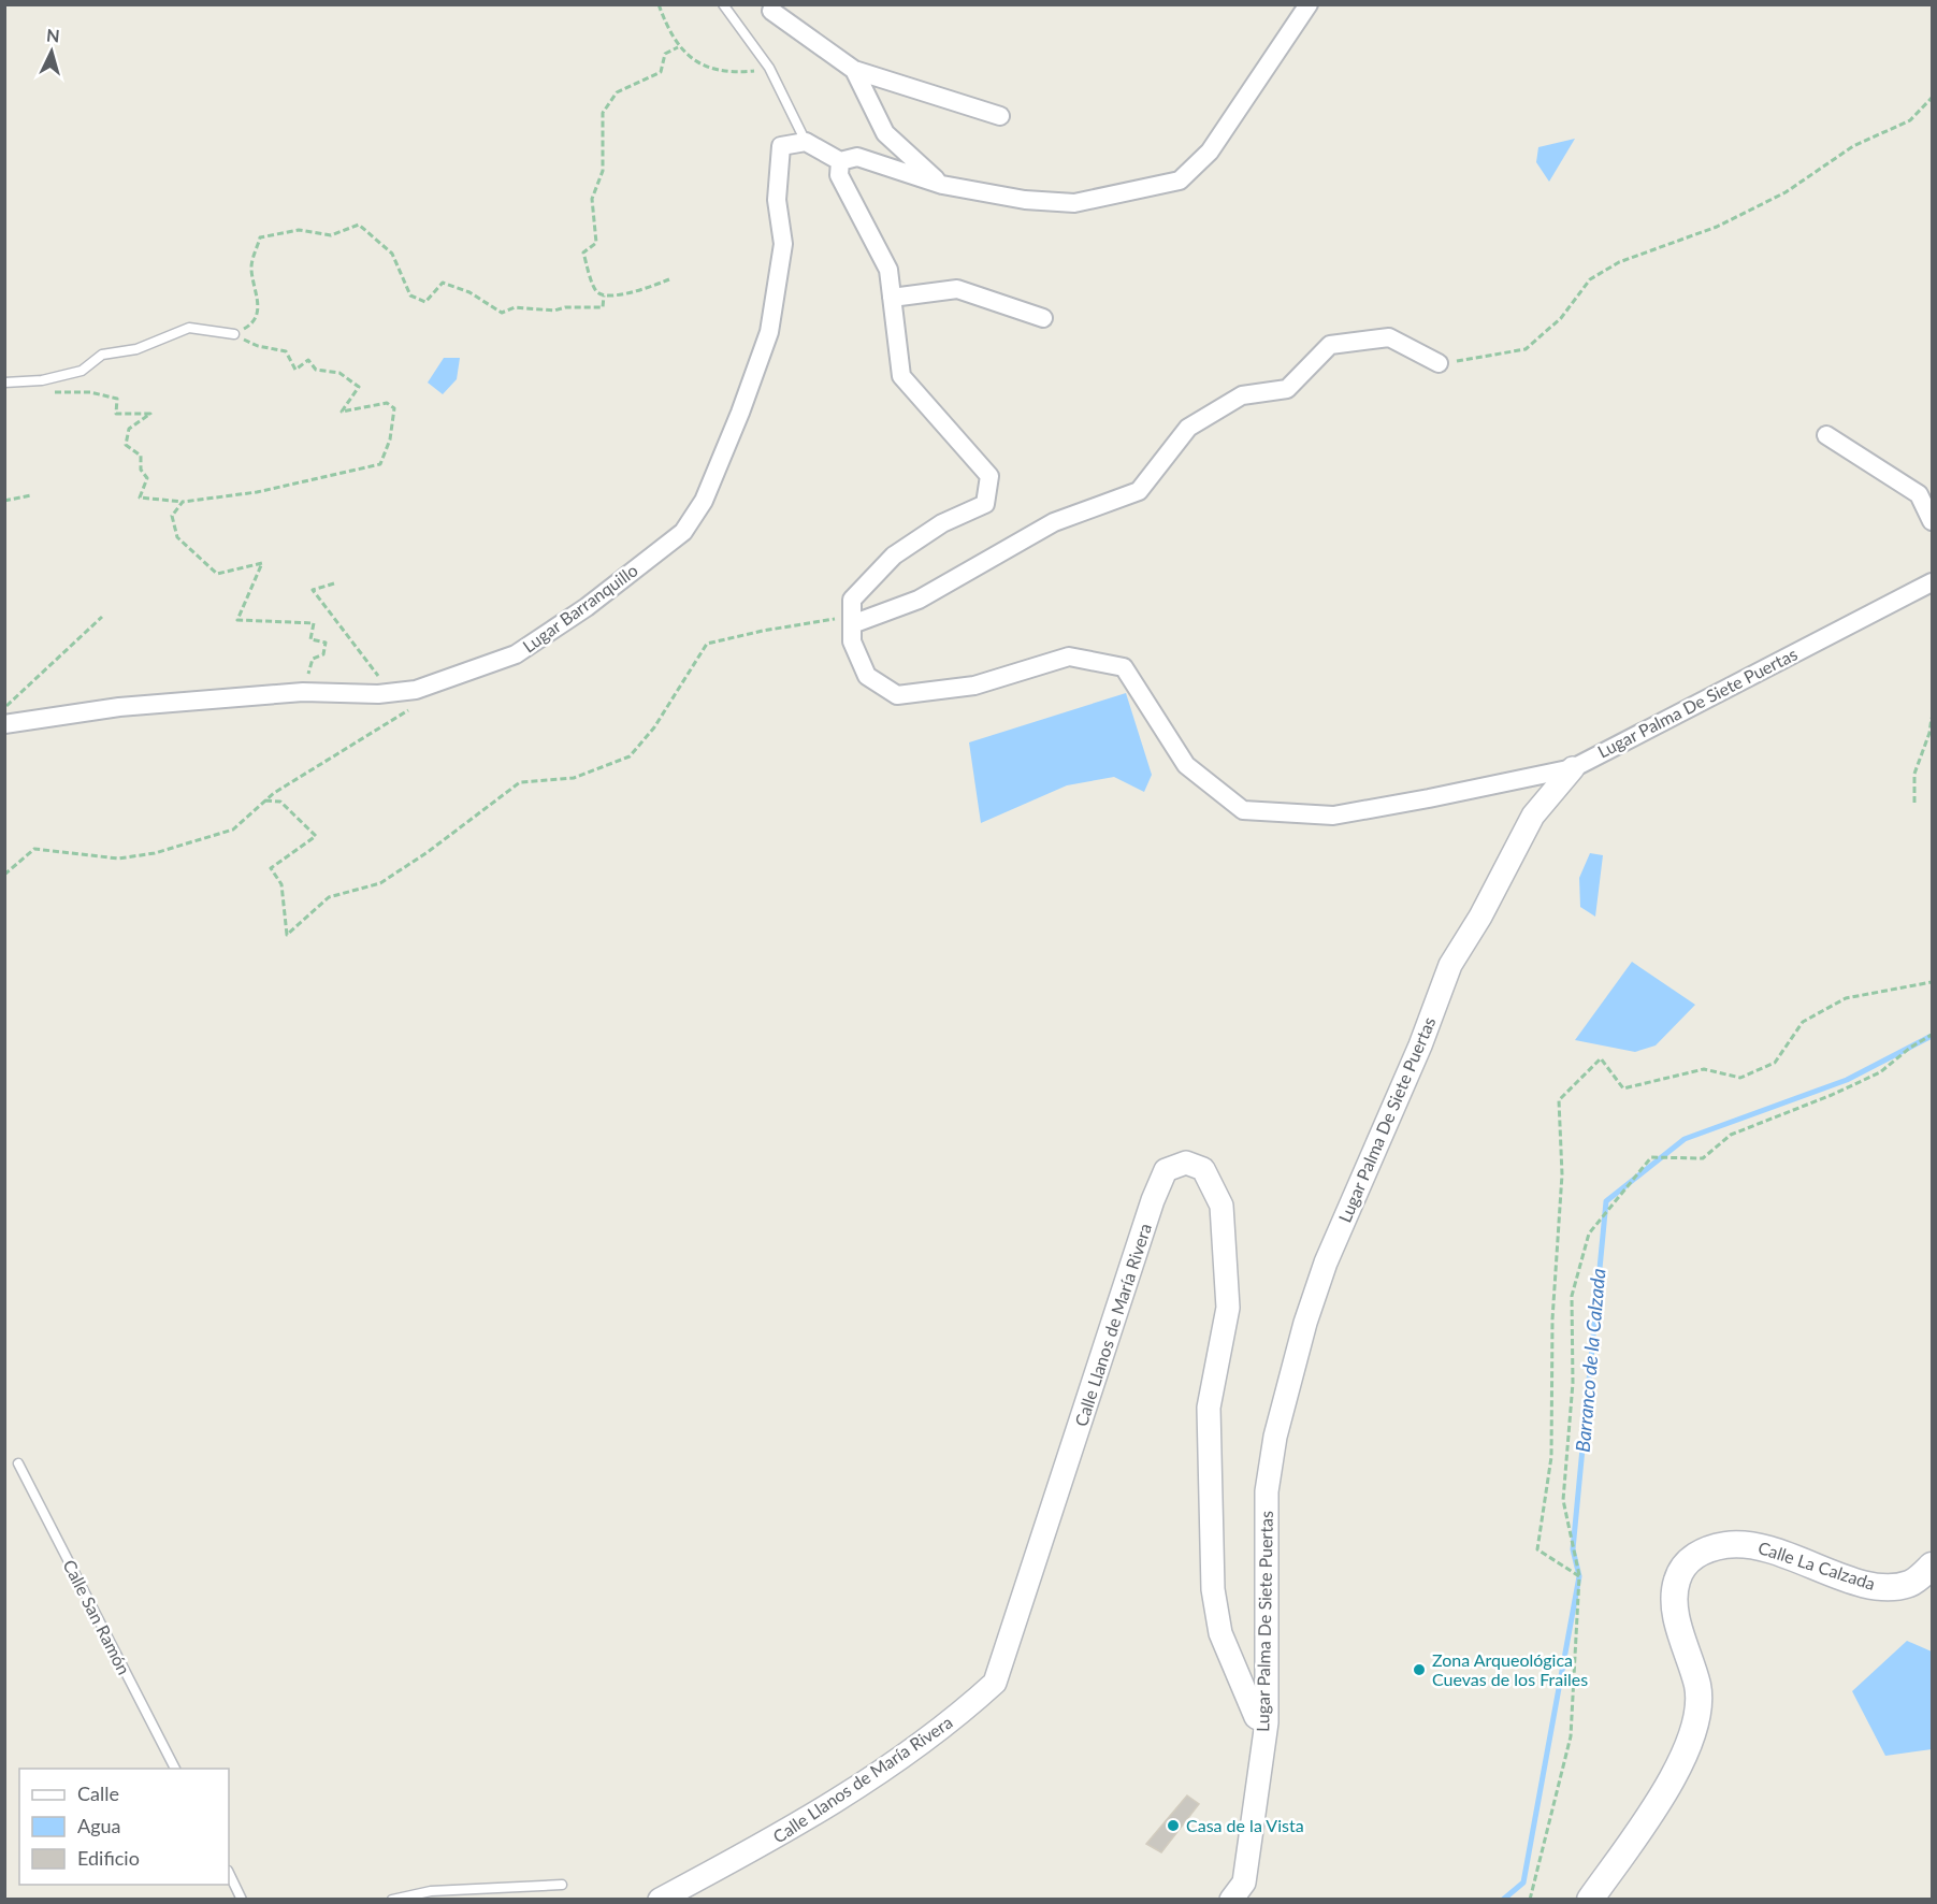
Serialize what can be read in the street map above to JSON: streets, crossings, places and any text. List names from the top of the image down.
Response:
{
  "streets": {
    "main road": ["Calle La Calzada"],
    "street": ["Lugar Barranquillo", "Lugar Palma De Siete Puertas", "Calle Llanos de María Rivera"],
    "lane": ["Calle San Ramón"]
  },
  "crossings": [
    ["Lugar Palma De Siete Puertas", "Calle Llanos de María Rivera"]
  ],
  "water": ["Barranco de la Calzada"],
  "places": ["Zona Arqueológica Cuevas de los Frailes", "Casa de la Vista"],
  "legend": ["Calle", "Agua", "Edificio"],
  "north": "top"
}
